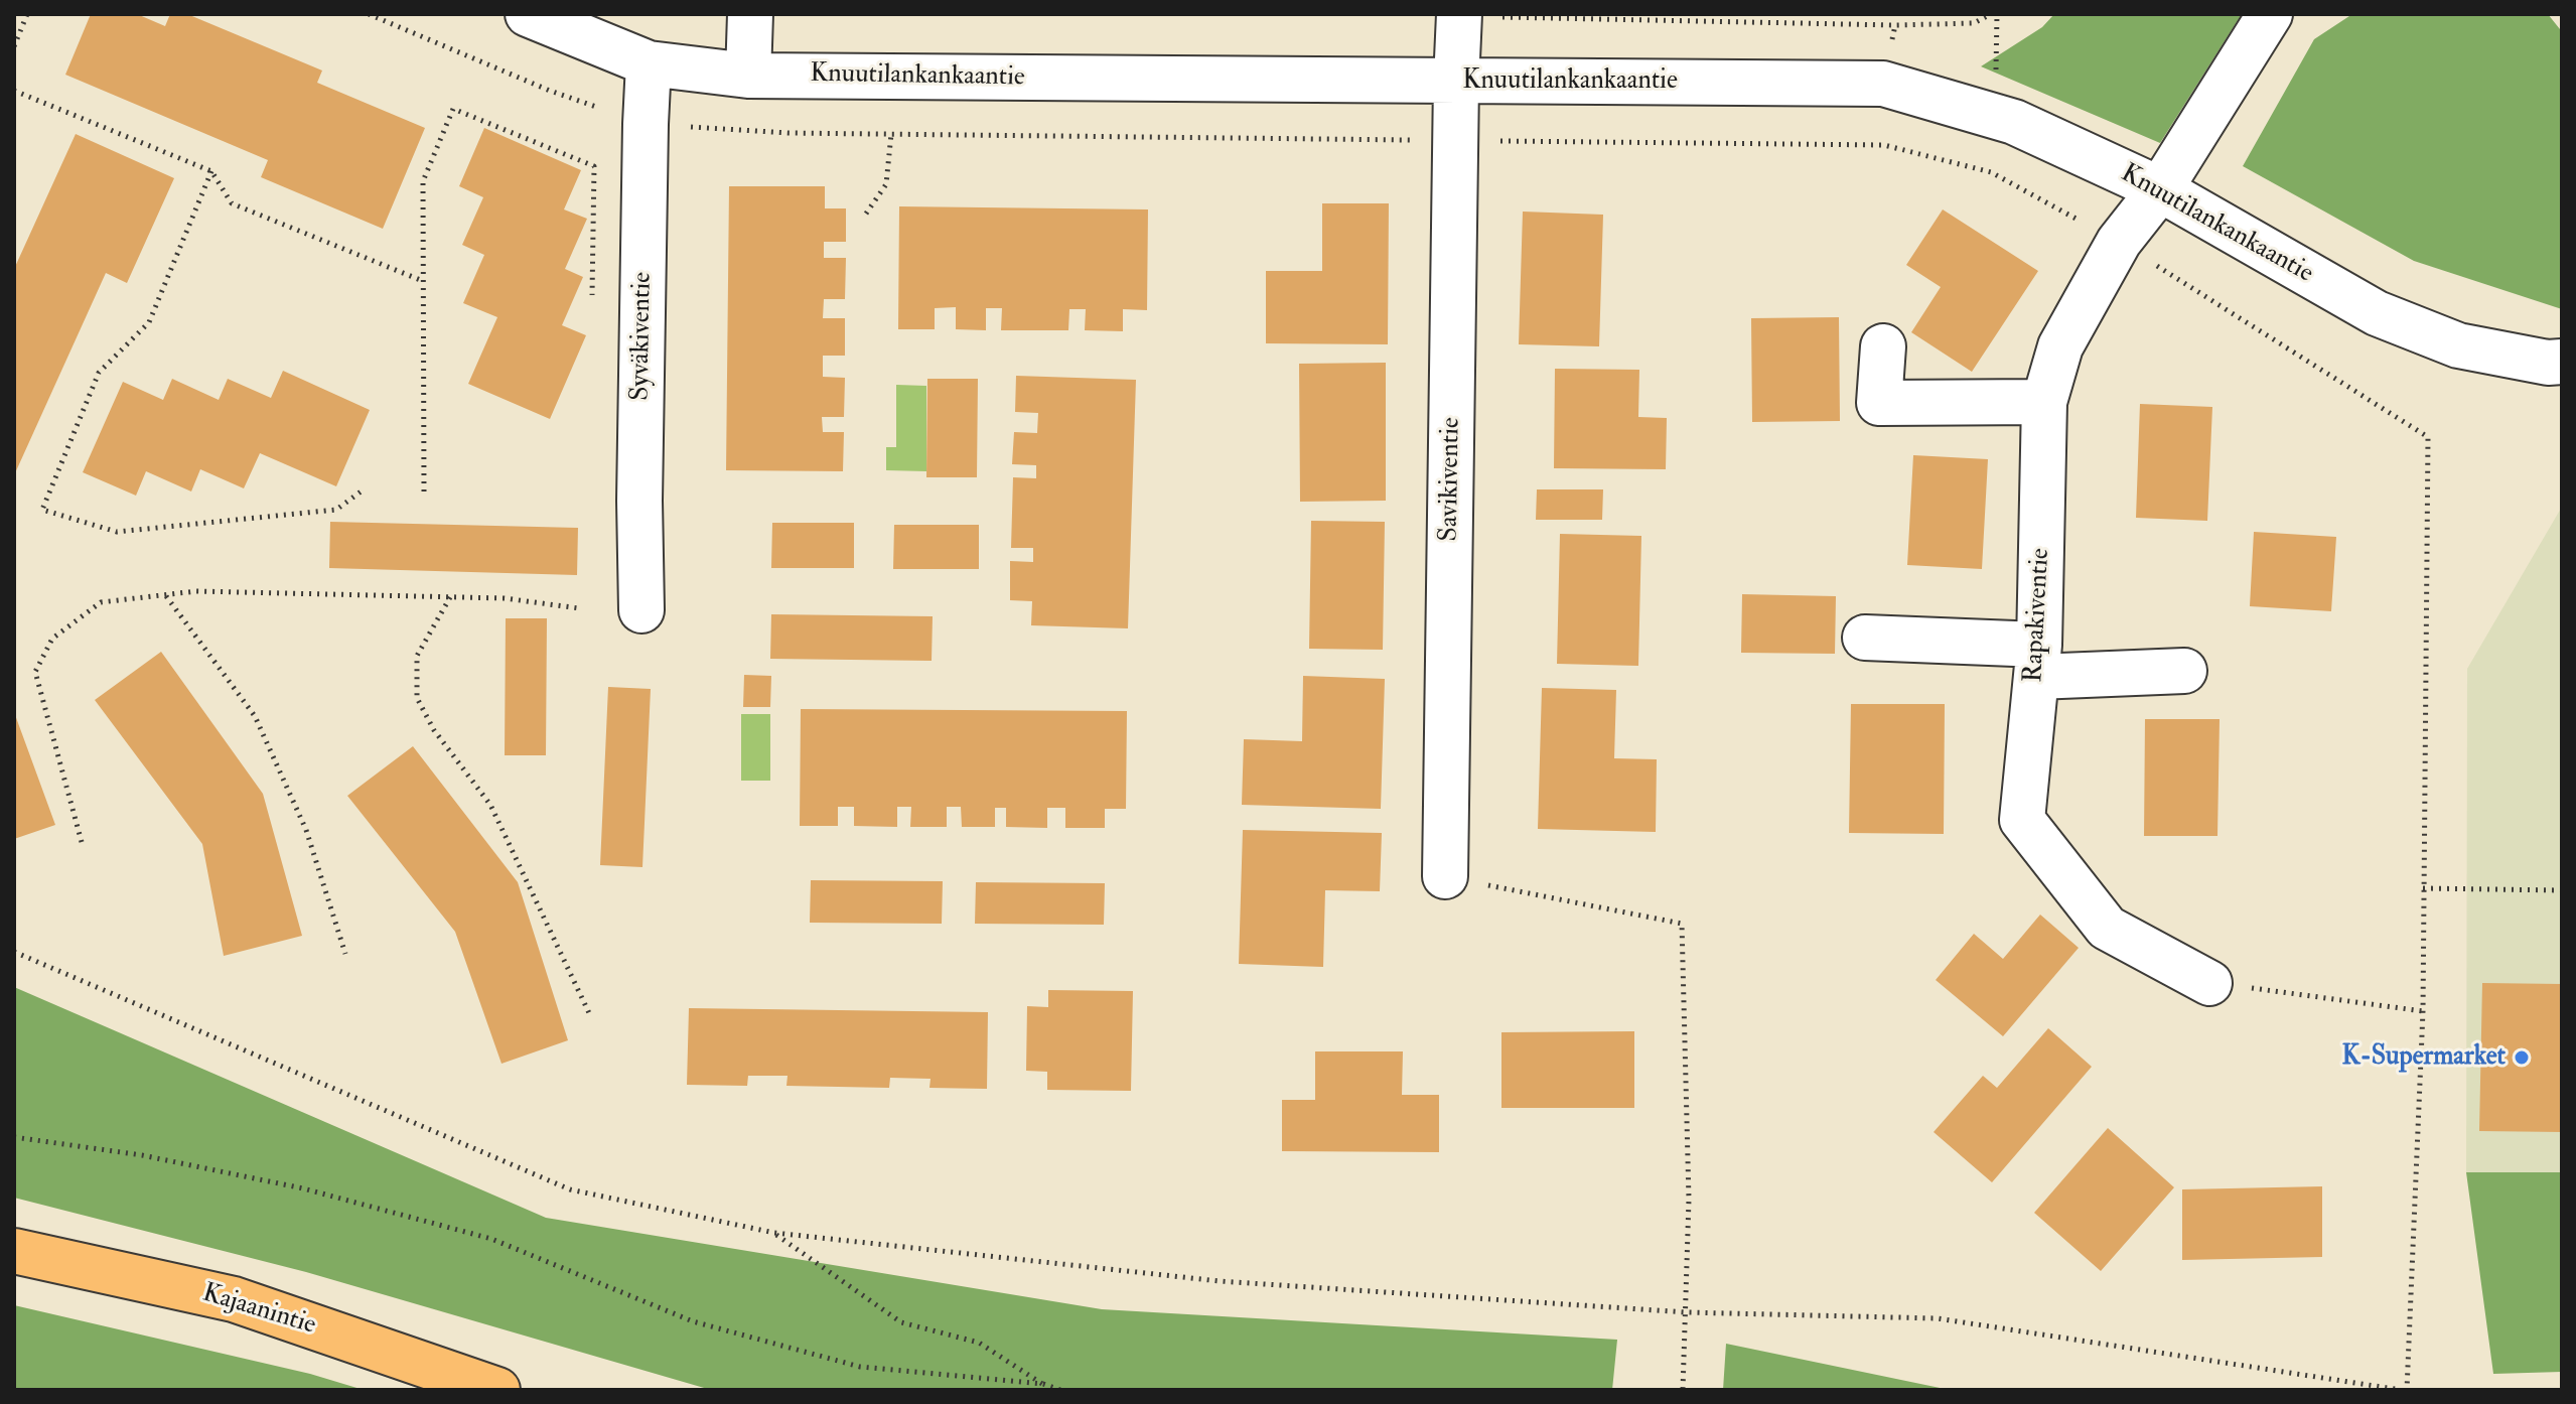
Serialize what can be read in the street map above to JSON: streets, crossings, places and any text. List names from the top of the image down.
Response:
{
  "streets": {
    "main road": ["Kajaanintie"],
    "street": [
      "Knuutilankankaantie",
      "Syväkiventie",
      "Savikiventie",
      "Rapakiventie"
    ]
  },
  "crossings": [
    ["Knuutilankankaantie", "Syväkiventie"],
    ["Knuutilankankaantie", "Savikiventie"],
    ["Knuutilankankaantie", "Rapakiventie"]
  ],
  "places": ["K-Supermarket"]
}
